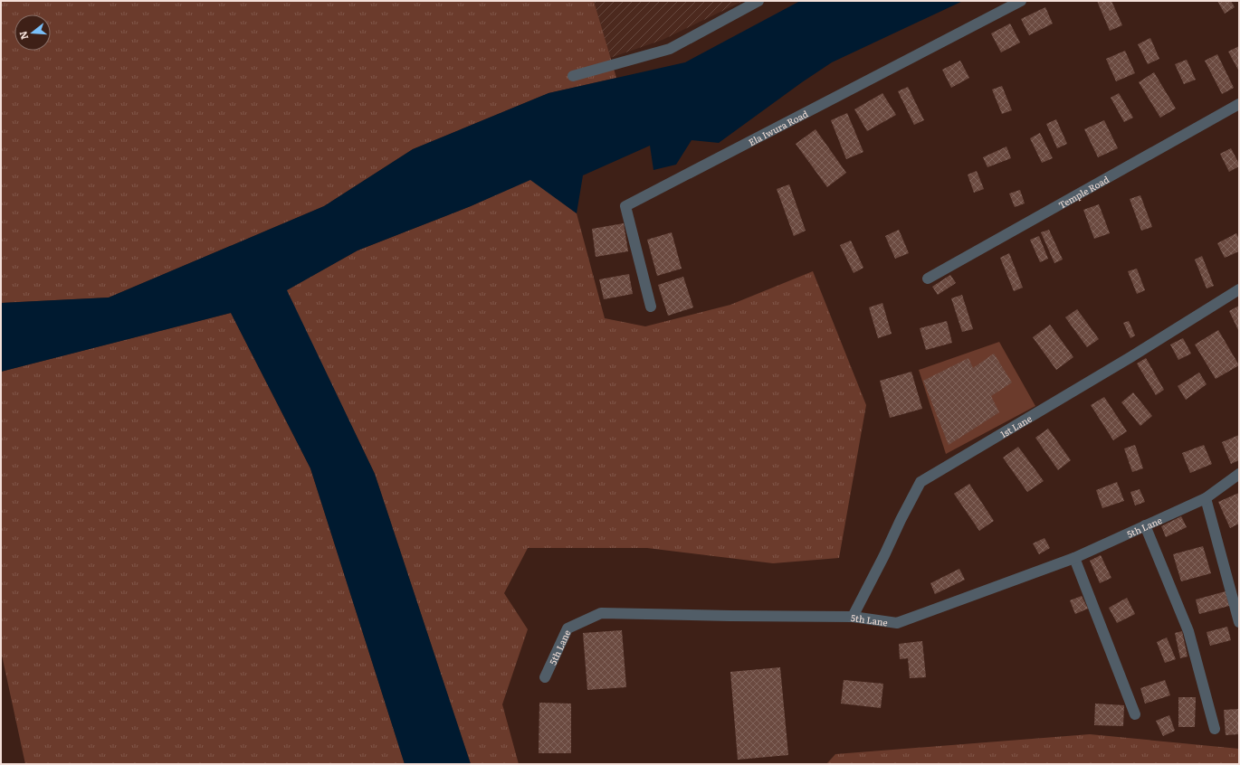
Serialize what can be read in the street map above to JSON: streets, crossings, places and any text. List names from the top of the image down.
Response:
{
  "streets": {
    "street": [
      "Ela Iwura Road",
      "Temple Road",
      "1st Lane",
      "5th Lane"
    ]
  },
  "crossings": [
    ["1st Lane", "5th Lane"]
  ],
  "north": "left"
}
